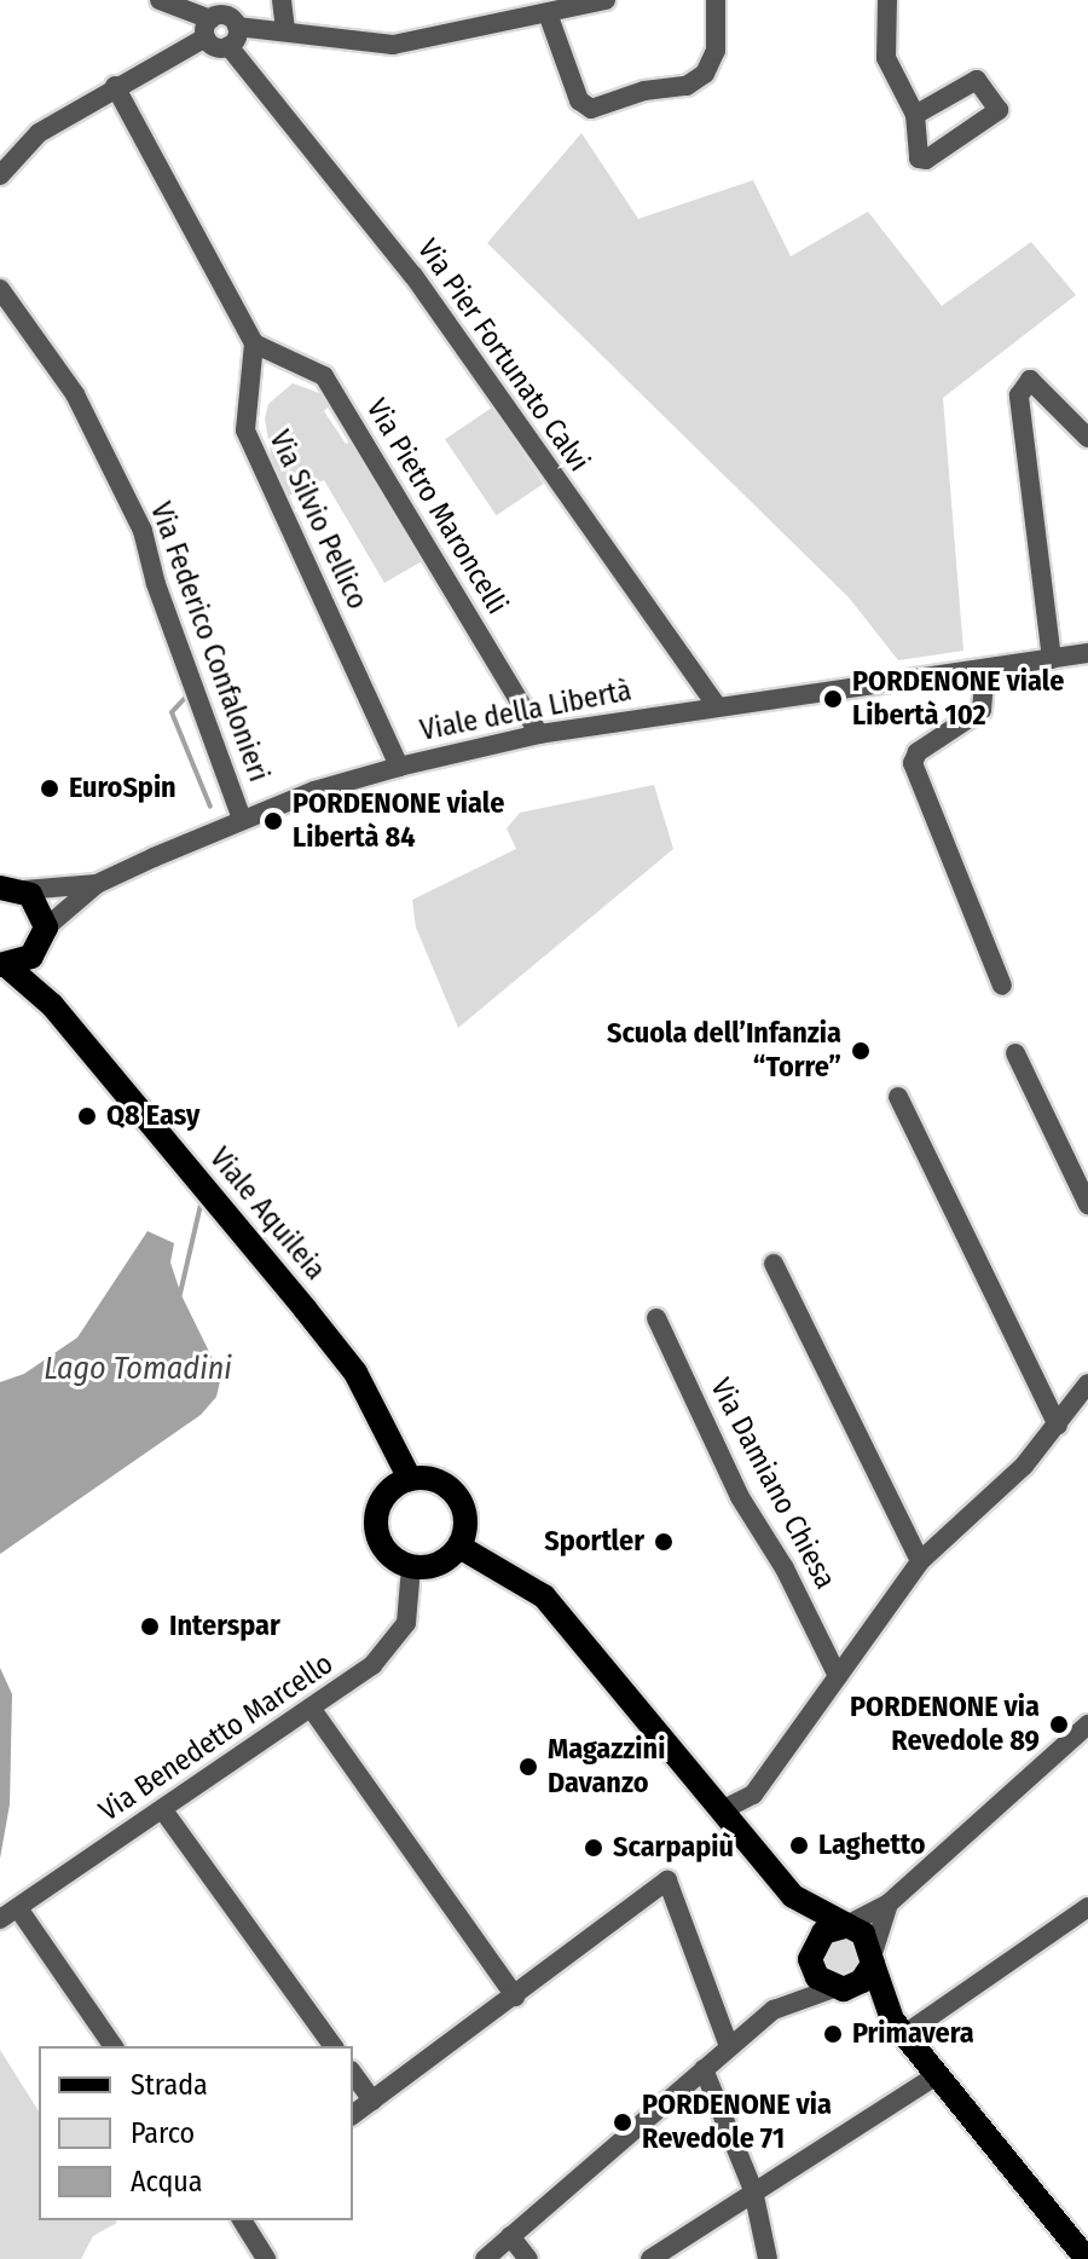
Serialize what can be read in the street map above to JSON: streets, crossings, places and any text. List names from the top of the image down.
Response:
{
  "streets": {
    "main road": ["Viale Aquileia"],
    "street": [
      "Via Pier Fortunato Calvi",
      "Via Pietro Maroncelli",
      "Via Silvio Pellico",
      "Via Federico Confalonieri",
      "Viale della Libertà",
      "Via Damiano Chiesa",
      "Via Benedetto Marcello"
    ]
  },
  "crossings": [
    ["Via Pier Fortunato Calvi", "Viale della Libertà"],
    ["Via Pietro Maroncelli", "Via Silvio Pellico"],
    ["Via Pietro Maroncelli", "Viale della Libertà"],
    ["Via Silvio Pellico", "Viale della Libertà"],
    ["Via Federico Confalonieri", "Viale della Libertà"],
    ["Viale della Libertà", "Viale Aquileia"],
    ["Viale Aquileia", "Via Benedetto Marcello"]
  ],
  "water": ["Lago Tomadini"],
  "places": [
    "PORDENONE viale Libertà 102",
    "EuroSpin",
    "PORDENONE viale Libertà 84",
    "Scuola dell’Infanzia “Torre”",
    "Q8 Easy",
    "Sportler",
    "Interspar",
    "PORDENONE via Revedole 89",
    "Magazzini Davanzo",
    "Laghetto",
    "Scarpapiù",
    "Primavera",
    "PORDENONE via Revedole 71"
  ],
  "legend": ["Strada", "Parco", "Acqua"]
}
